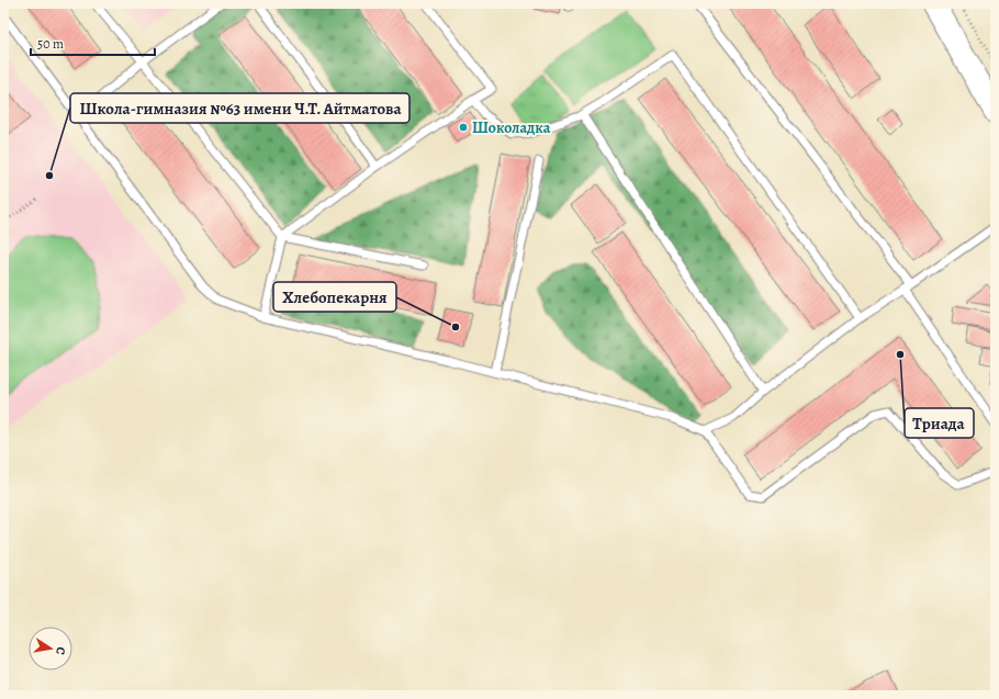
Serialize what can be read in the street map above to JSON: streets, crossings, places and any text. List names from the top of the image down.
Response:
{
  "places": [
    "Шоколадка",
    "Школа-гимназия №63 имени Ч.Т. Айтматова",
    "Хлебопекарня",
    "Триада"
  ],
  "scale_bar": "50 m",
  "north": "right"
}
